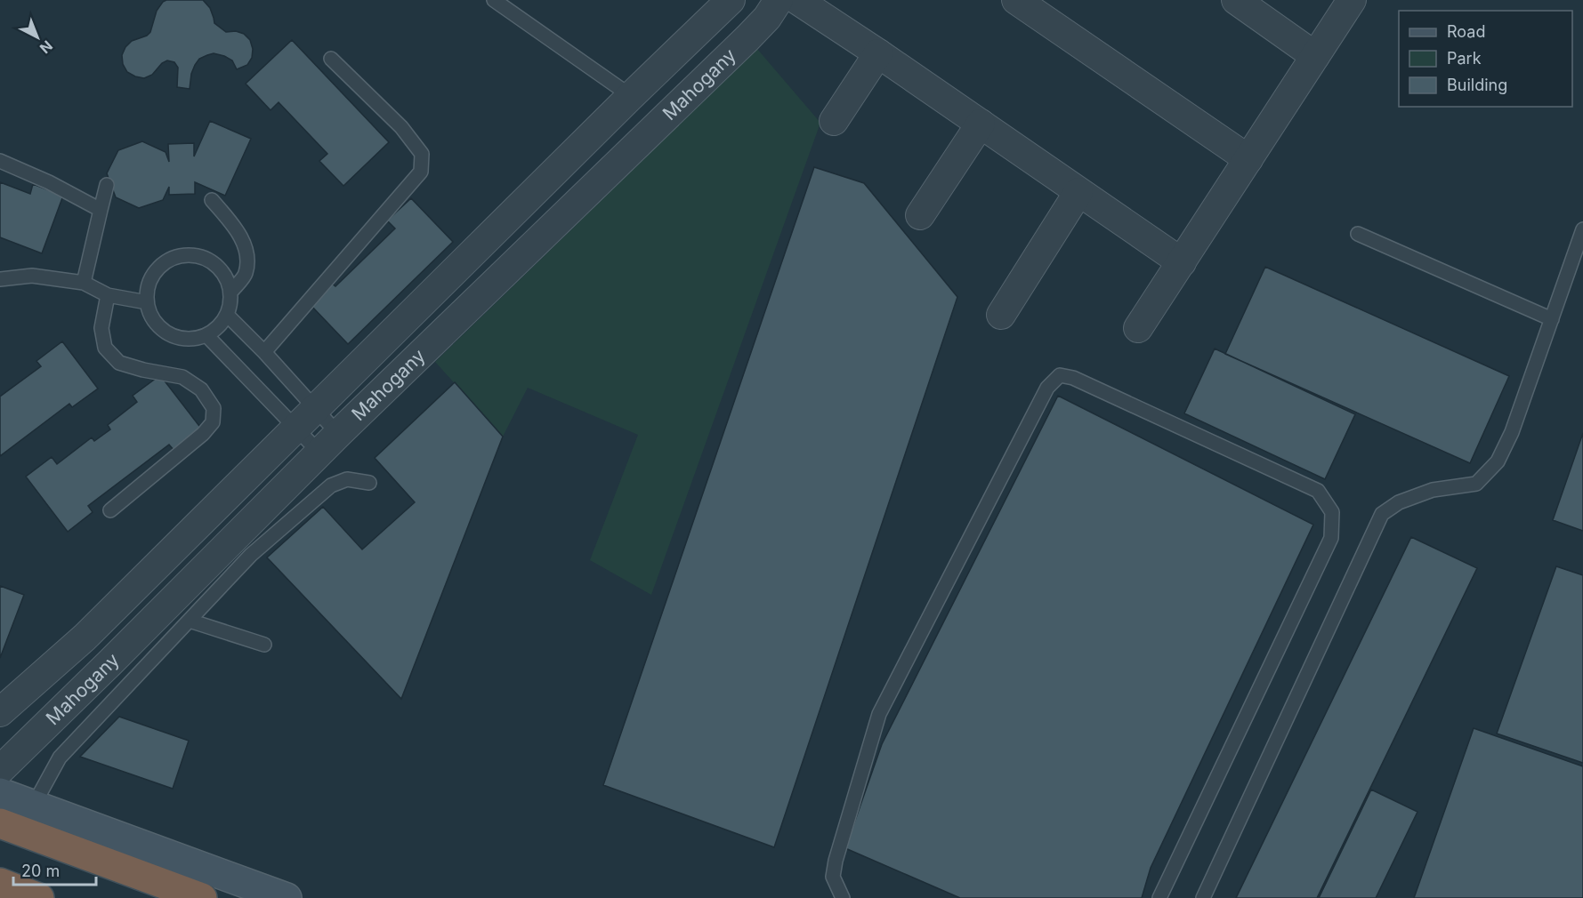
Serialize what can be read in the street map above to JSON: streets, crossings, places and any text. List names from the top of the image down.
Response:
{
  "streets": {
    "street": ["Mahogany"]
  },
  "legend": ["Road", "Park", "Building"],
  "scale_bar": "20 m",
  "north": "bottom right"
}
